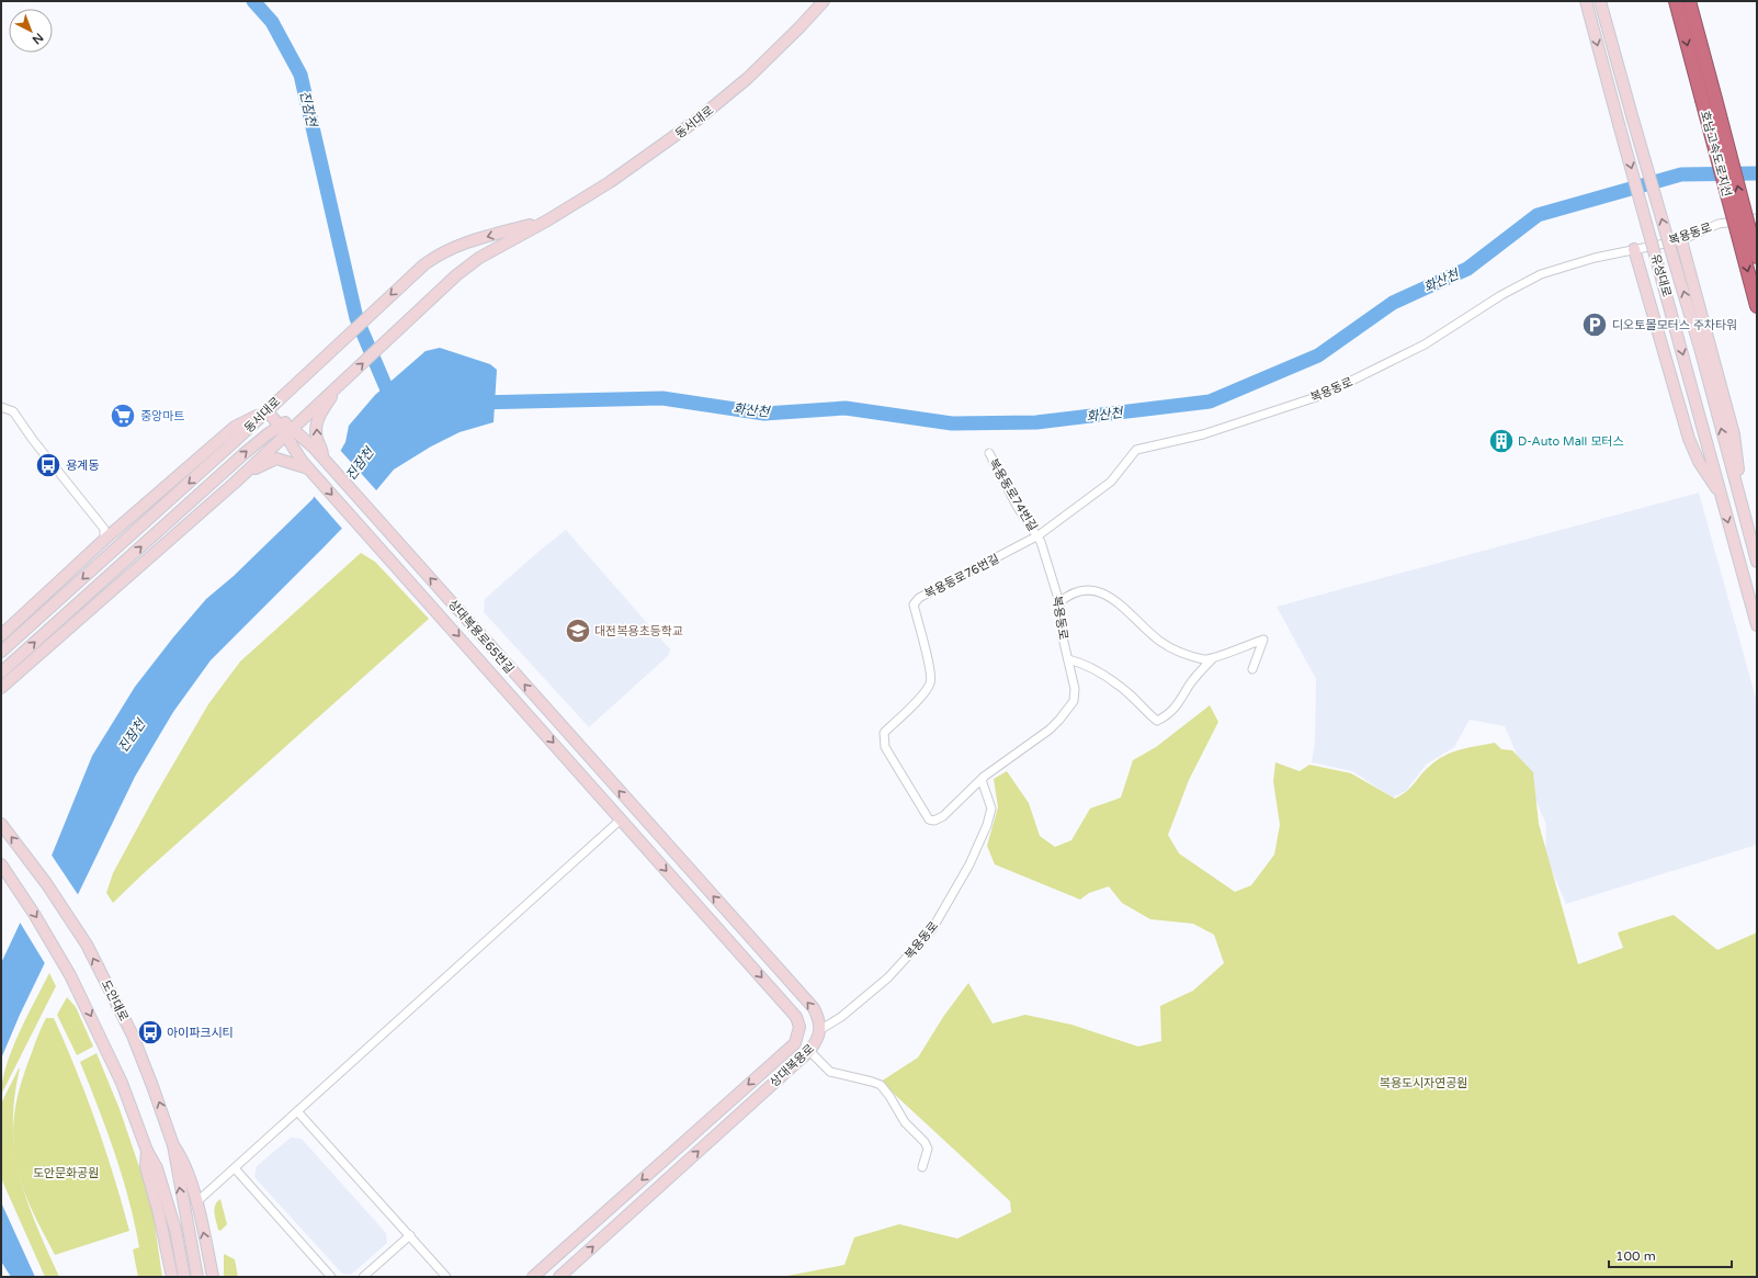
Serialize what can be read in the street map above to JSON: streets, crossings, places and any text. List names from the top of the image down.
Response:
{
  "streets": {
    "highway": ["호남고속도로지선"],
    "street": [
      "동서대로",
      "복용동로",
      "유성대로",
      "복용동로74번길",
      "복용동로76번길",
      "상대복용로65번길",
      "도안대로",
      "상대복용로"
    ]
  },
  "crossings": [
    ["동서대로", "상대복용로65번길"],
    ["복용동로", "복용동로74번길"],
    ["복용동로", "복용동로76번길"],
    ["복용동로", "상대복용로65번길"],
    ["복용동로", "상대복용로"],
    ["복용동로74번길", "복용동로76번길"],
    ["상대복용로65번길", "상대복용로"]
  ],
  "water": ["진잠천", "화산천"],
  "parks": ["복용도시자연공원", "도안문화공원"],
  "places": {
    "parking": ["디오토몰모터스 주차타워"],
    "supermarket": ["중앙마트"],
    "building": ["D-Auto Mall 모터스"],
    "bus stop": ["용계동", "아이파크시티"],
    "school or university": ["대전복용초등학교"]
  },
  "scale_bar": "100 m",
  "north": "bottom right"
}
